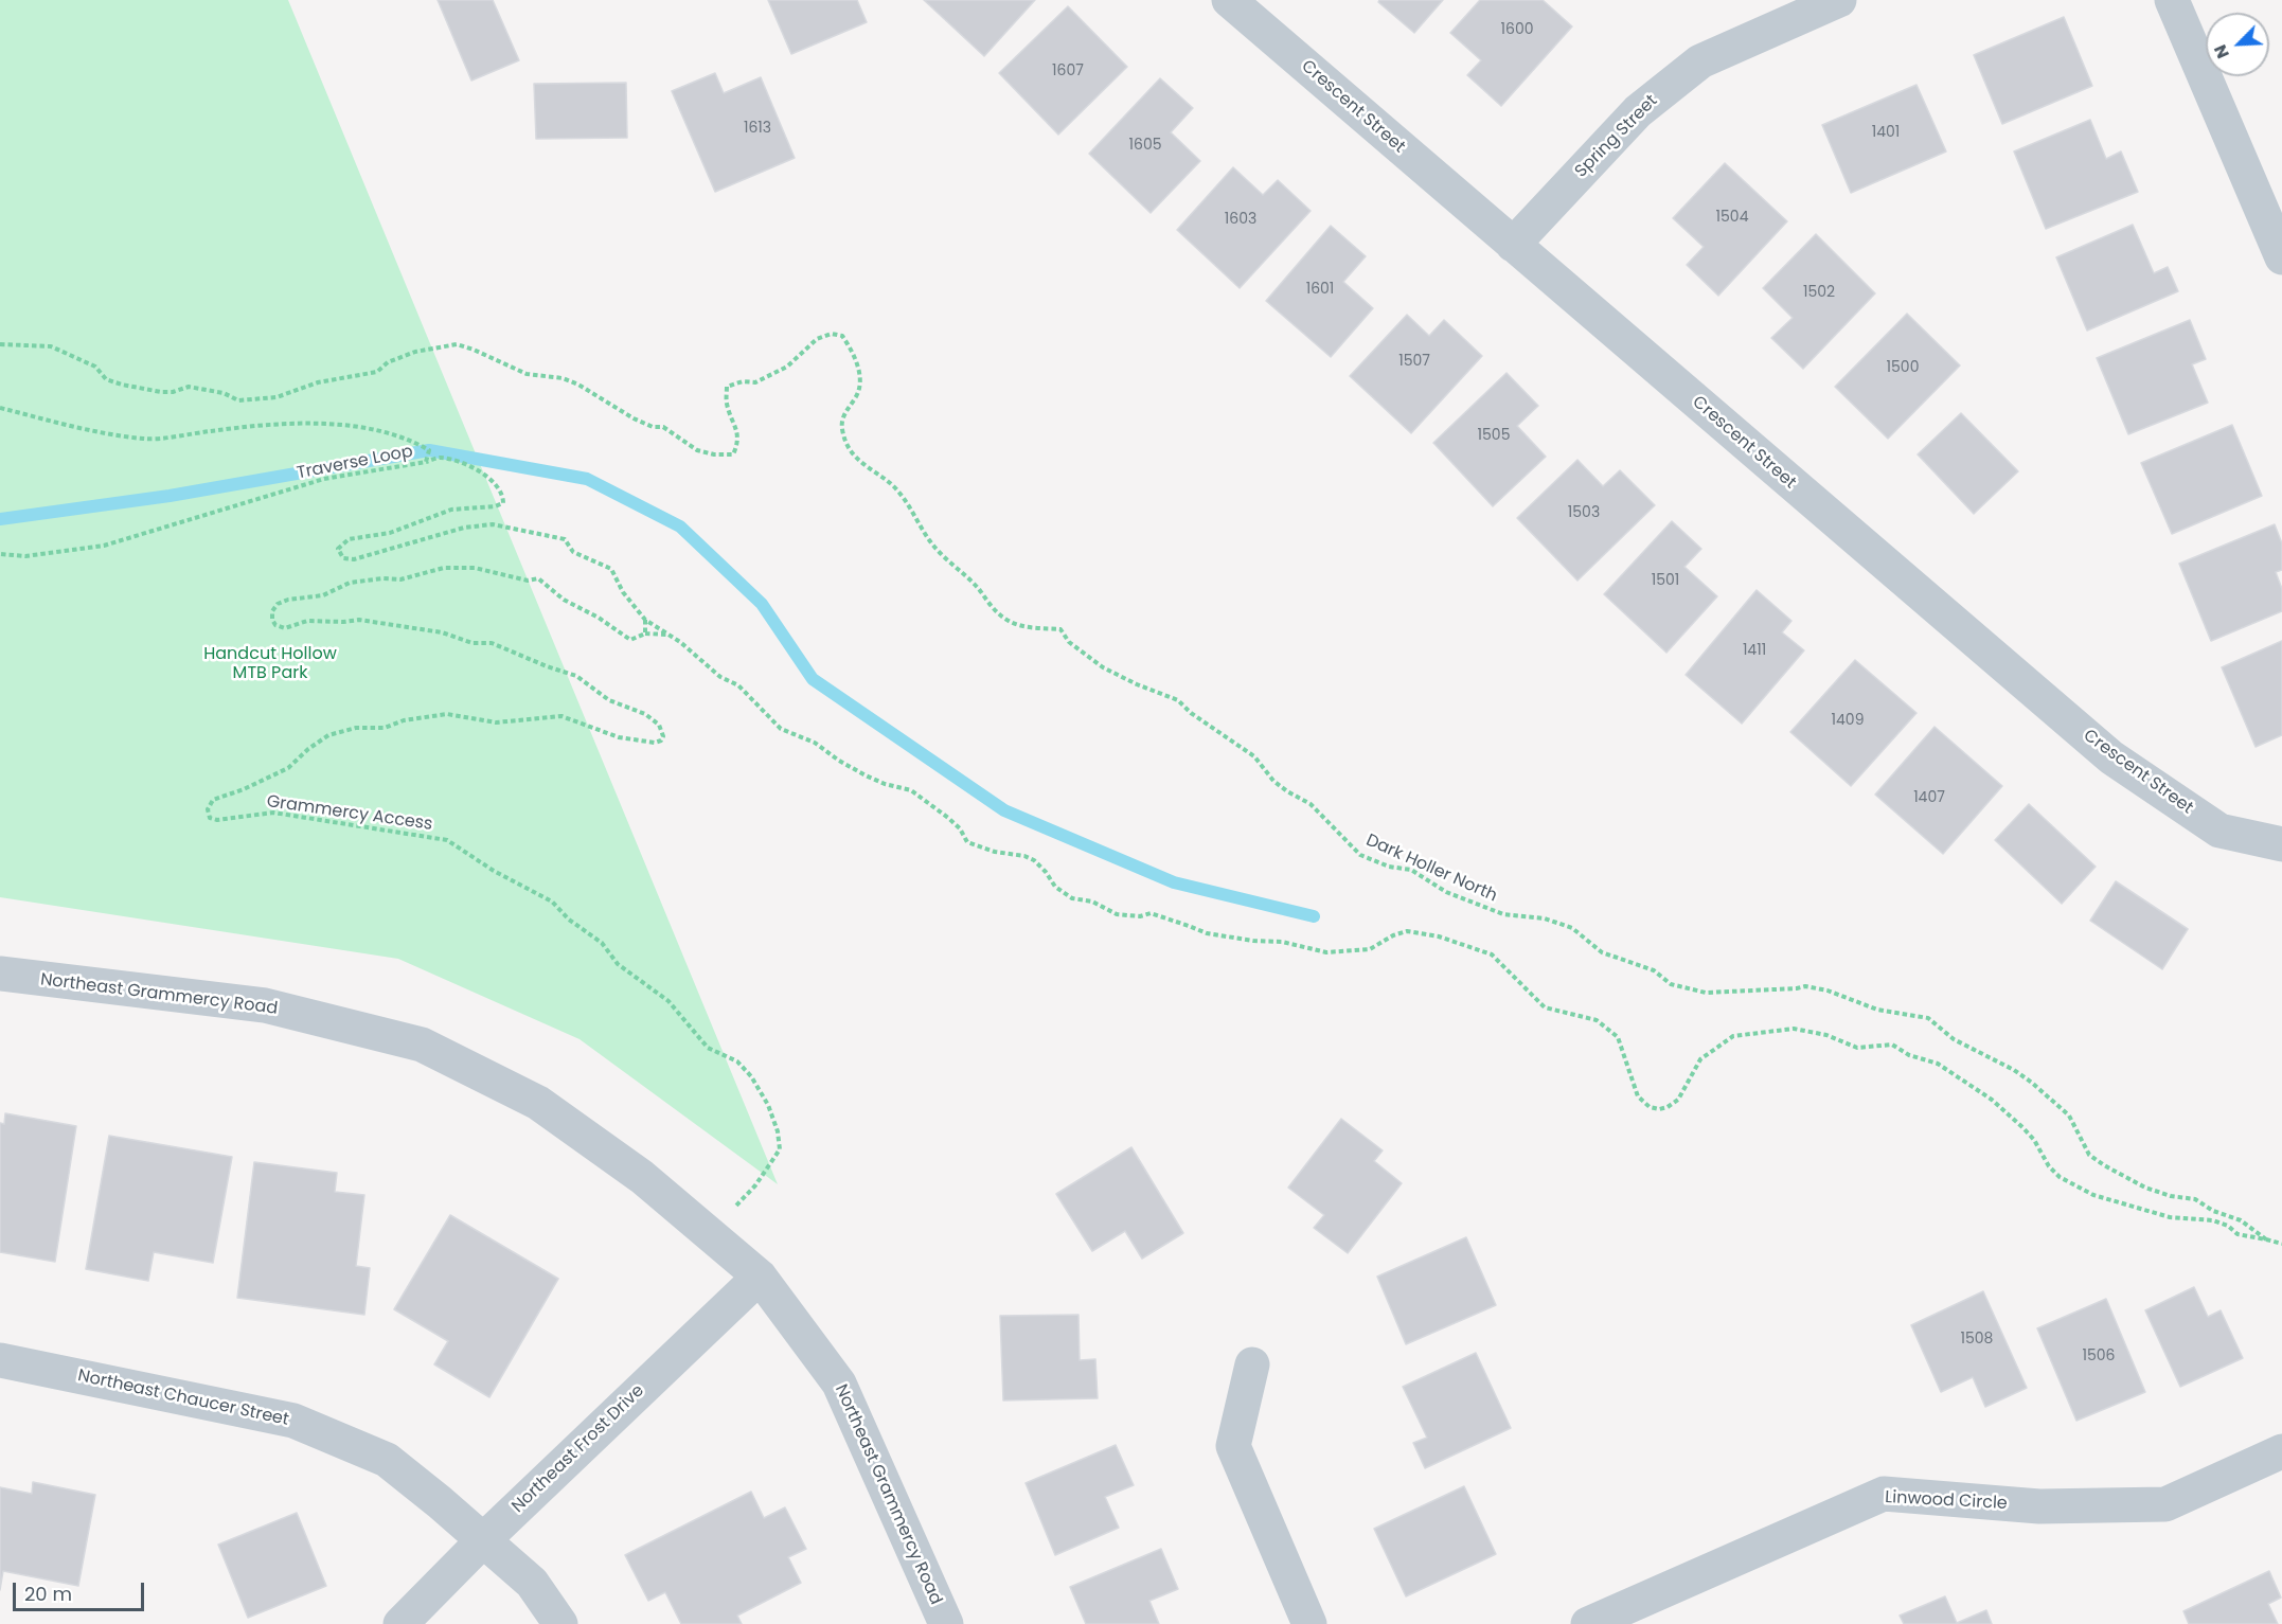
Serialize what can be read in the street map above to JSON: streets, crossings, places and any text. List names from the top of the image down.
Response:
{
  "streets": {
    "street": [
      "Crescent Street",
      "Spring Street",
      "Northeast Grammercy Road",
      "Northeast Chaucer Street",
      "Northeast Frost Drive",
      "Linwood Circle"
    ],
    "path": ["Traverse Loop", "Grammercy Access", "Dark Holler North"]
  },
  "crossings": [
    ["Crescent Street", "Spring Street"],
    ["Grammercy Access", "Northeast Grammercy Road"],
    ["Northeast Grammercy Road", "Northeast Frost Drive"],
    ["Northeast Chaucer Street", "Northeast Frost Drive"]
  ],
  "parks": ["Handcut Hollow MTB Park"],
  "house_numbers": [
    "1600",
    "1607",
    "1613",
    "1401",
    "1605",
    "1504",
    "1603",
    "1601",
    "1502",
    "1507",
    "1500",
    "1505",
    "1503",
    "1501",
    "1411",
    "1409",
    "1407",
    "1508",
    "1506"
  ],
  "scale_bar": "20 m",
  "north": "bottom left"
}
